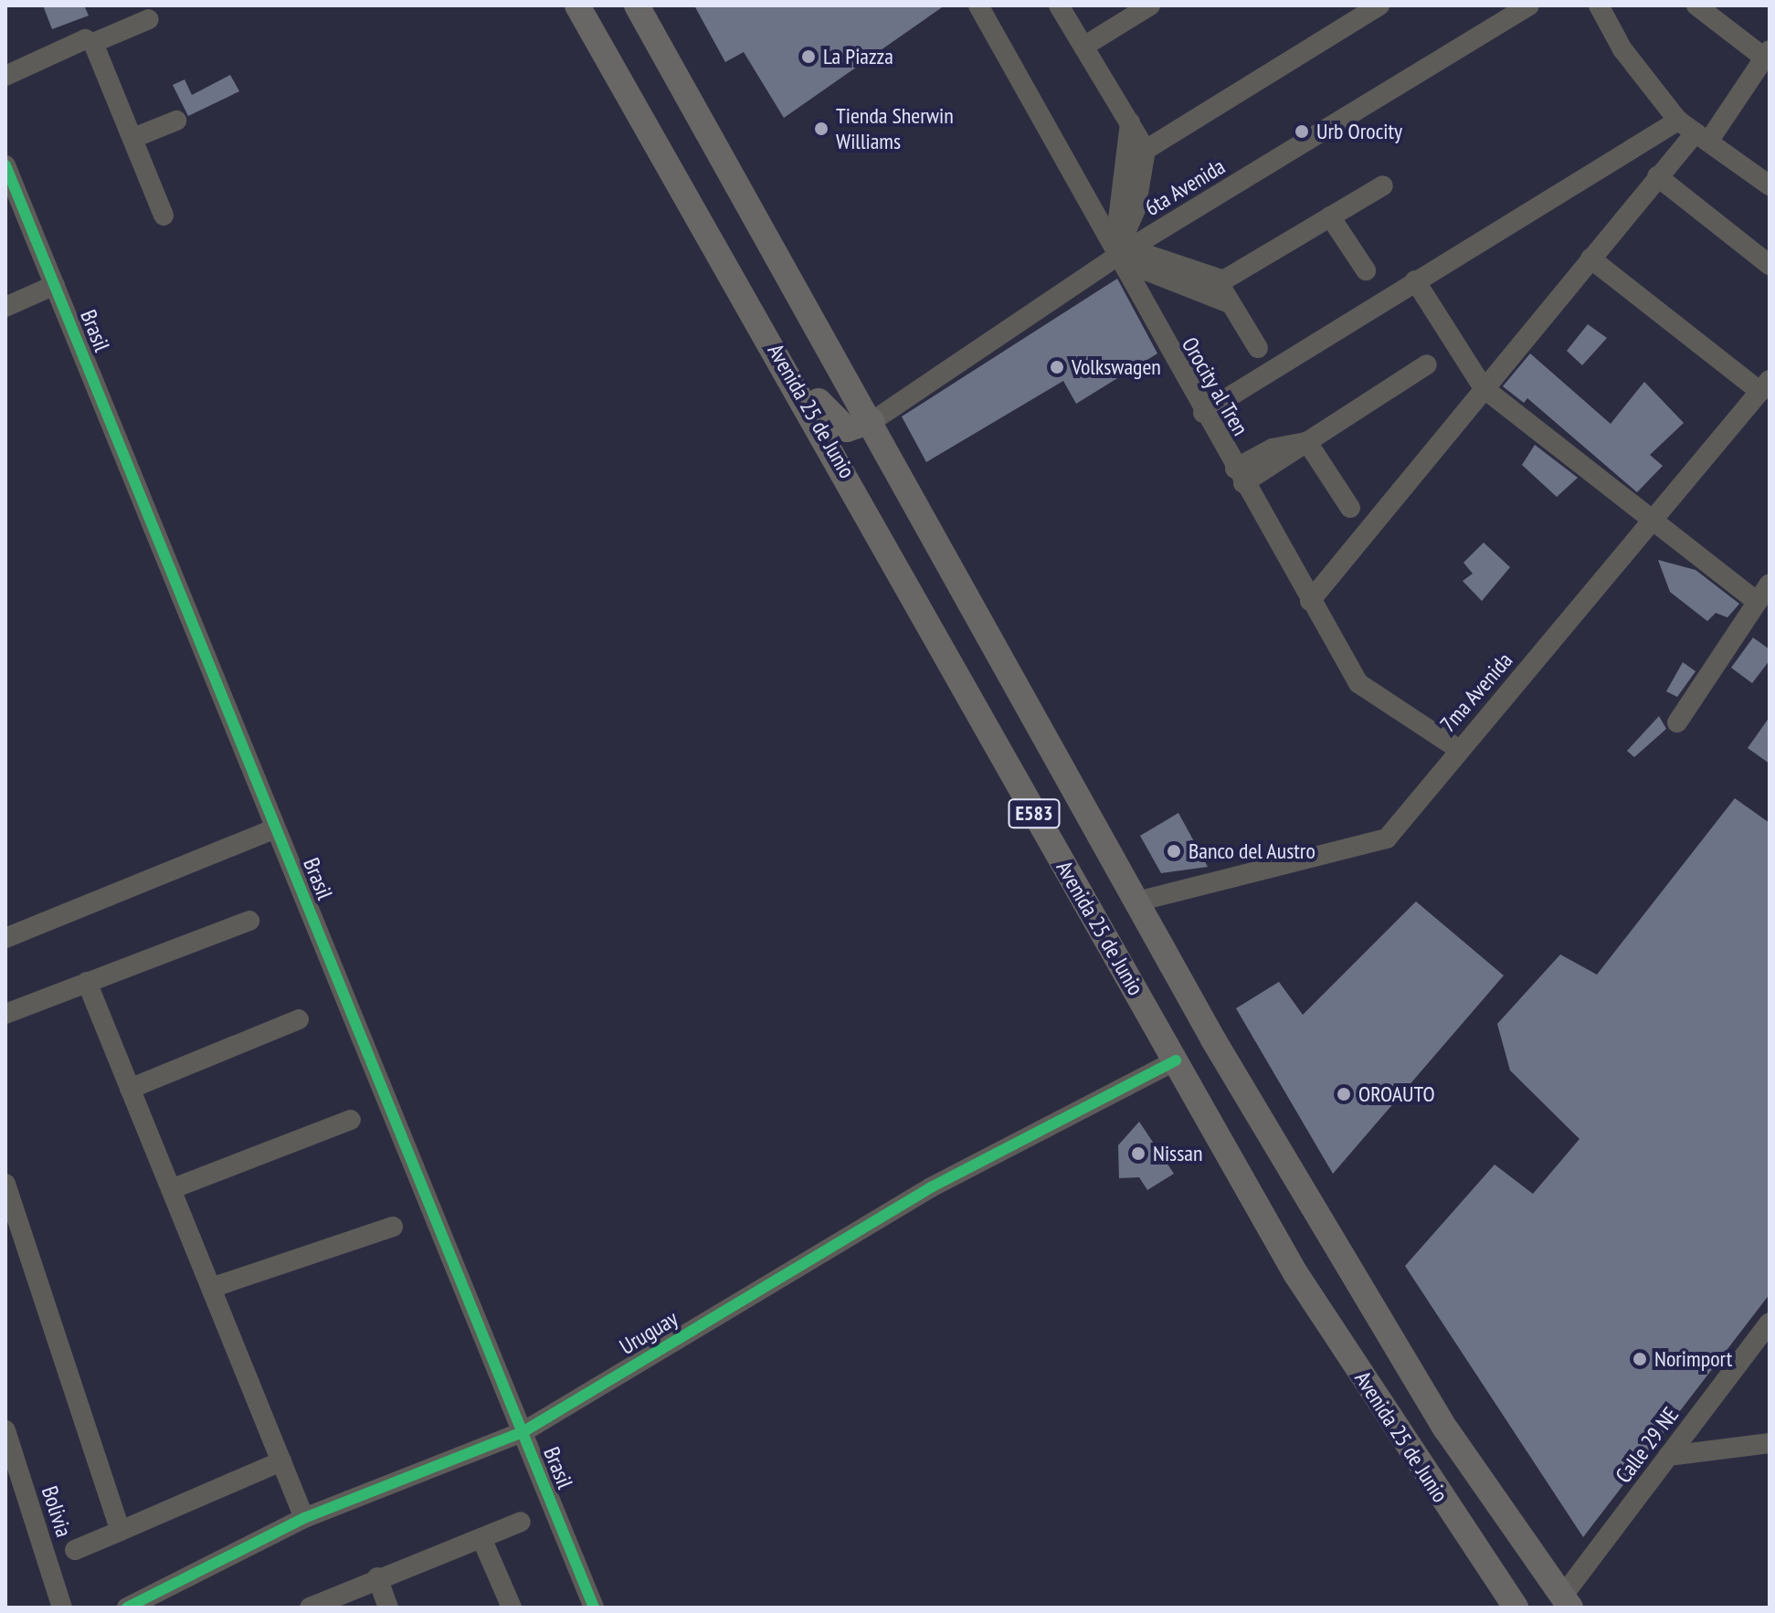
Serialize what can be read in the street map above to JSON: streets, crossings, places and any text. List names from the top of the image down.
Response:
{
  "streets": {
    "main road": ["Avenida 25 de Junio", "E583"],
    "street": [
      "6ta Avenida",
      "Brasil",
      "Orocity al Tren",
      "7ma Avenida",
      "Uruguay",
      "Calle 29 NE",
      "Bolivia"
    ]
  },
  "crossings": [
    ["6ta Avenida", "Orocity al Tren"],
    ["6ta Avenida", "Avenida 25 de Junio"],
    ["Brasil", "Uruguay"],
    ["Orocity al Tren", "7ma Avenida"],
    ["Avenida 25 de Junio", "7ma Avenida"],
    ["Avenida 25 de Junio", "Uruguay"],
    ["Avenida 25 de Junio", "Calle 29 NE"]
  ],
  "places": [
    "La Piazza",
    "Tienda Sherwin Williams",
    "Urb Orocity",
    "Volkswagen",
    "Banco del Austro",
    "OROAUTO",
    "Nissan",
    "Norimport"
  ]
}
